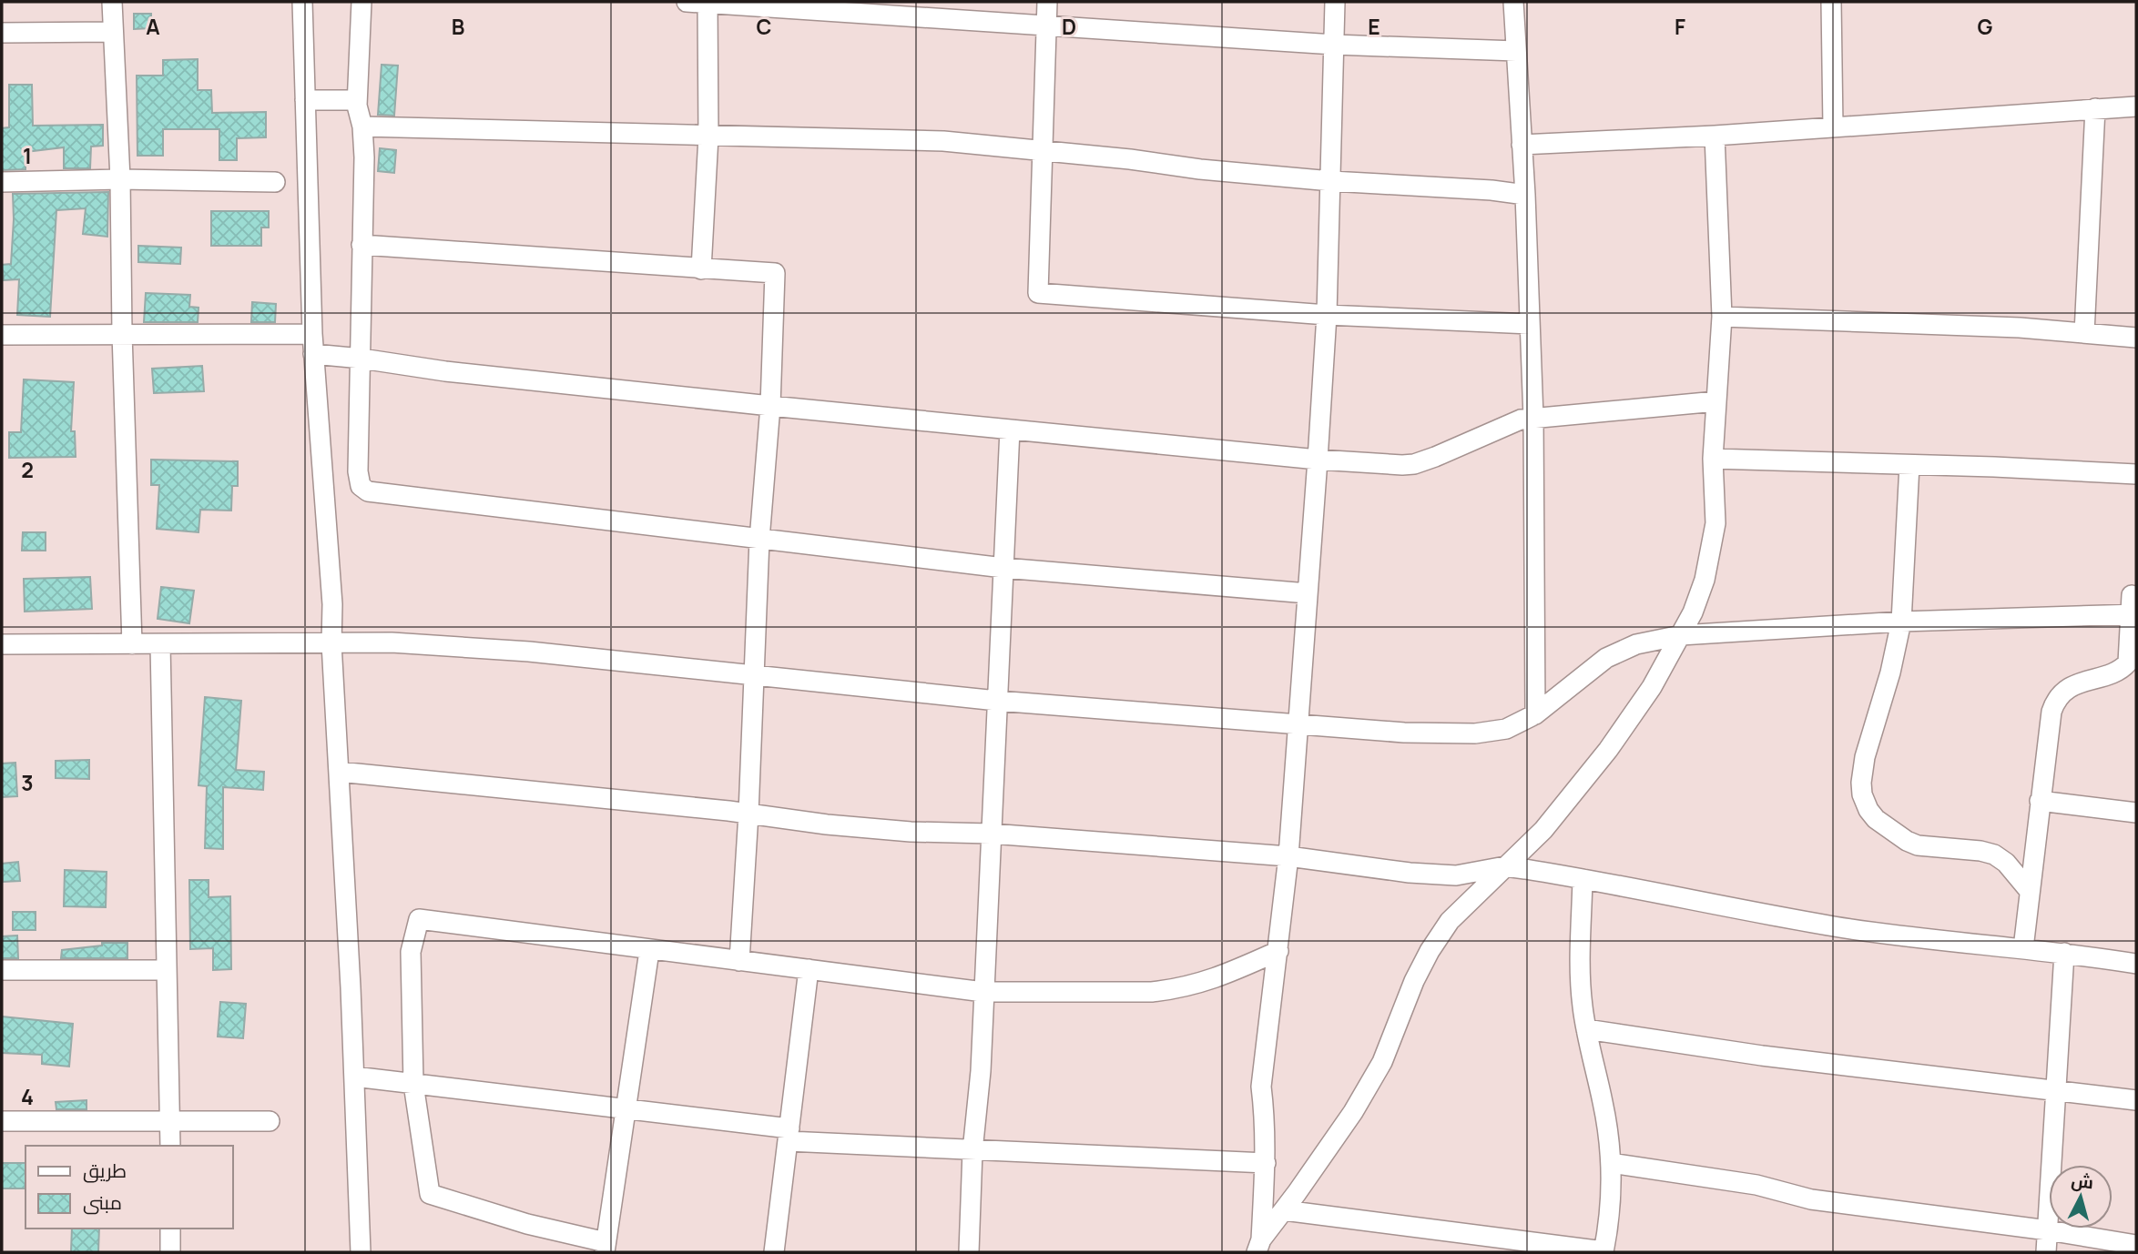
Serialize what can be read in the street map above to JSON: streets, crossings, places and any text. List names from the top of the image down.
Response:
{
  "legend": ["طريق", "مبنى"],
  "north": "top",
  "grid": {
    "columns": [
      "A",
      "B",
      "C",
      "D",
      "E",
      "F",
      "G"
    ],
    "rows": [
      "1",
      "2",
      "3",
      "4"
    ]
  }
}
